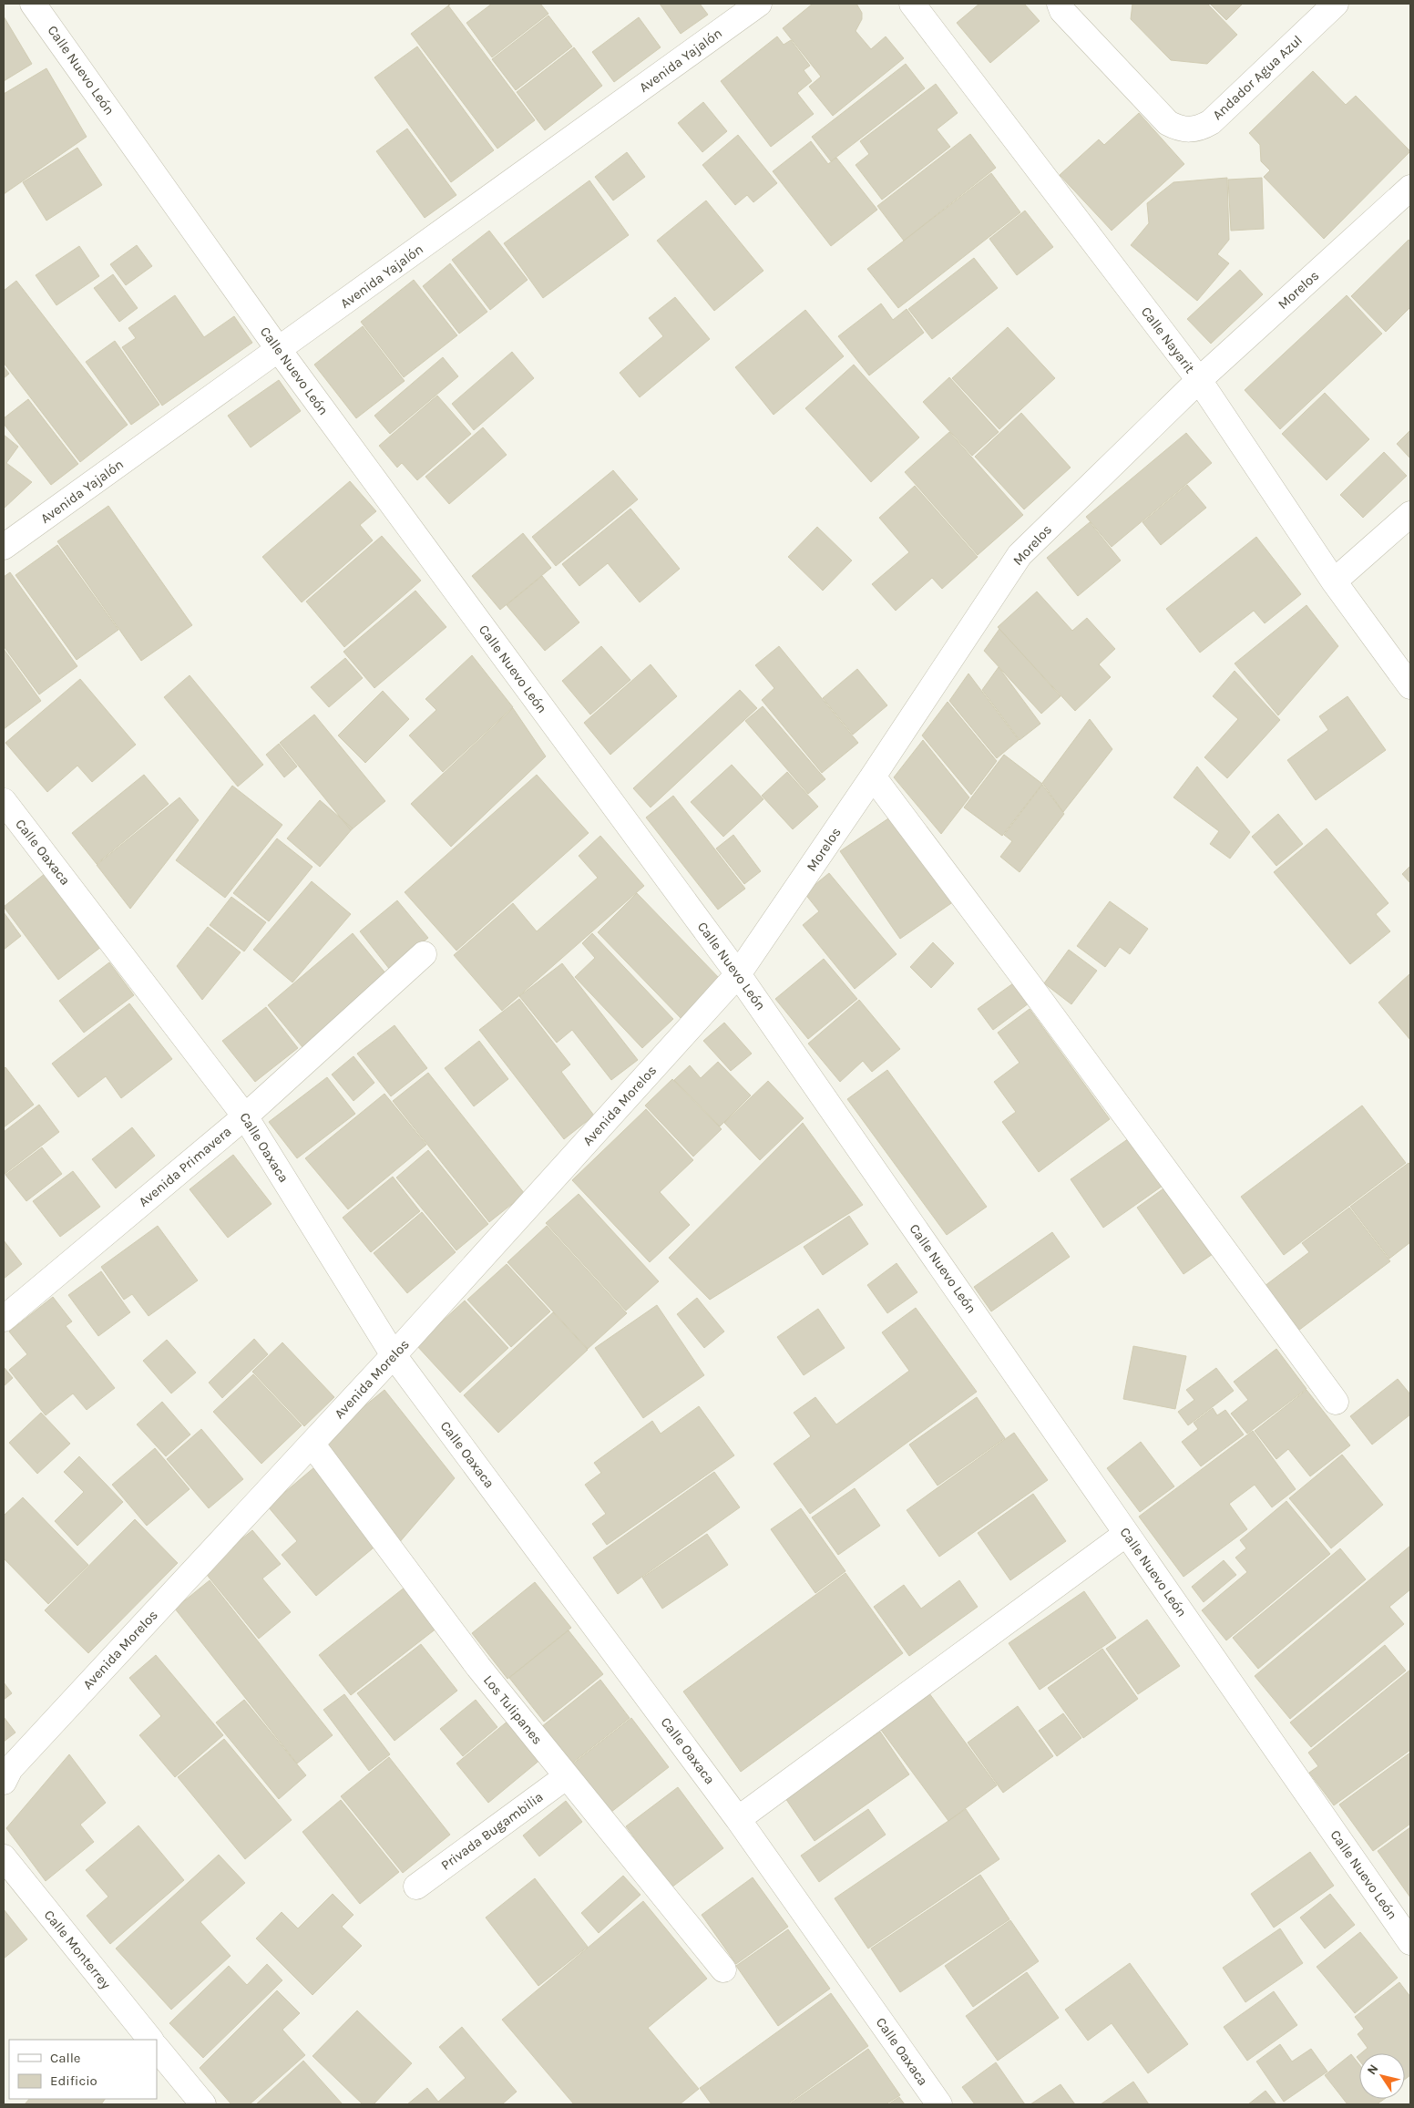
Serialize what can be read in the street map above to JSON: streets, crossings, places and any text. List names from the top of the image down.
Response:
{
  "streets": {
    "street": [
      "Avenida Yajalón",
      "Calle Nuevo León",
      "Andador Agua Azul",
      "Morelos",
      "Calle Nayarit",
      "Calle Oaxaca",
      "Avenida Morelos",
      "Avenida Primavera",
      "Los Tulipanes",
      "Privada Bugambilia",
      "Calle Monterrey"
    ]
  },
  "crossings": [
    ["Avenida Yajalón", "Calle Nuevo León"],
    ["Calle Nuevo León", "Morelos"],
    ["Calle Nuevo León", "Avenida Morelos"],
    ["Morelos", "Calle Nayarit"],
    ["Morelos", "Avenida Morelos"],
    ["Calle Oaxaca", "Avenida Morelos"],
    ["Calle Oaxaca", "Avenida Primavera"],
    ["Avenida Morelos", "Los Tulipanes"],
    ["Los Tulipanes", "Privada Bugambilia"]
  ],
  "legend": ["Calle", "Edificio"],
  "north": "top left"
}
